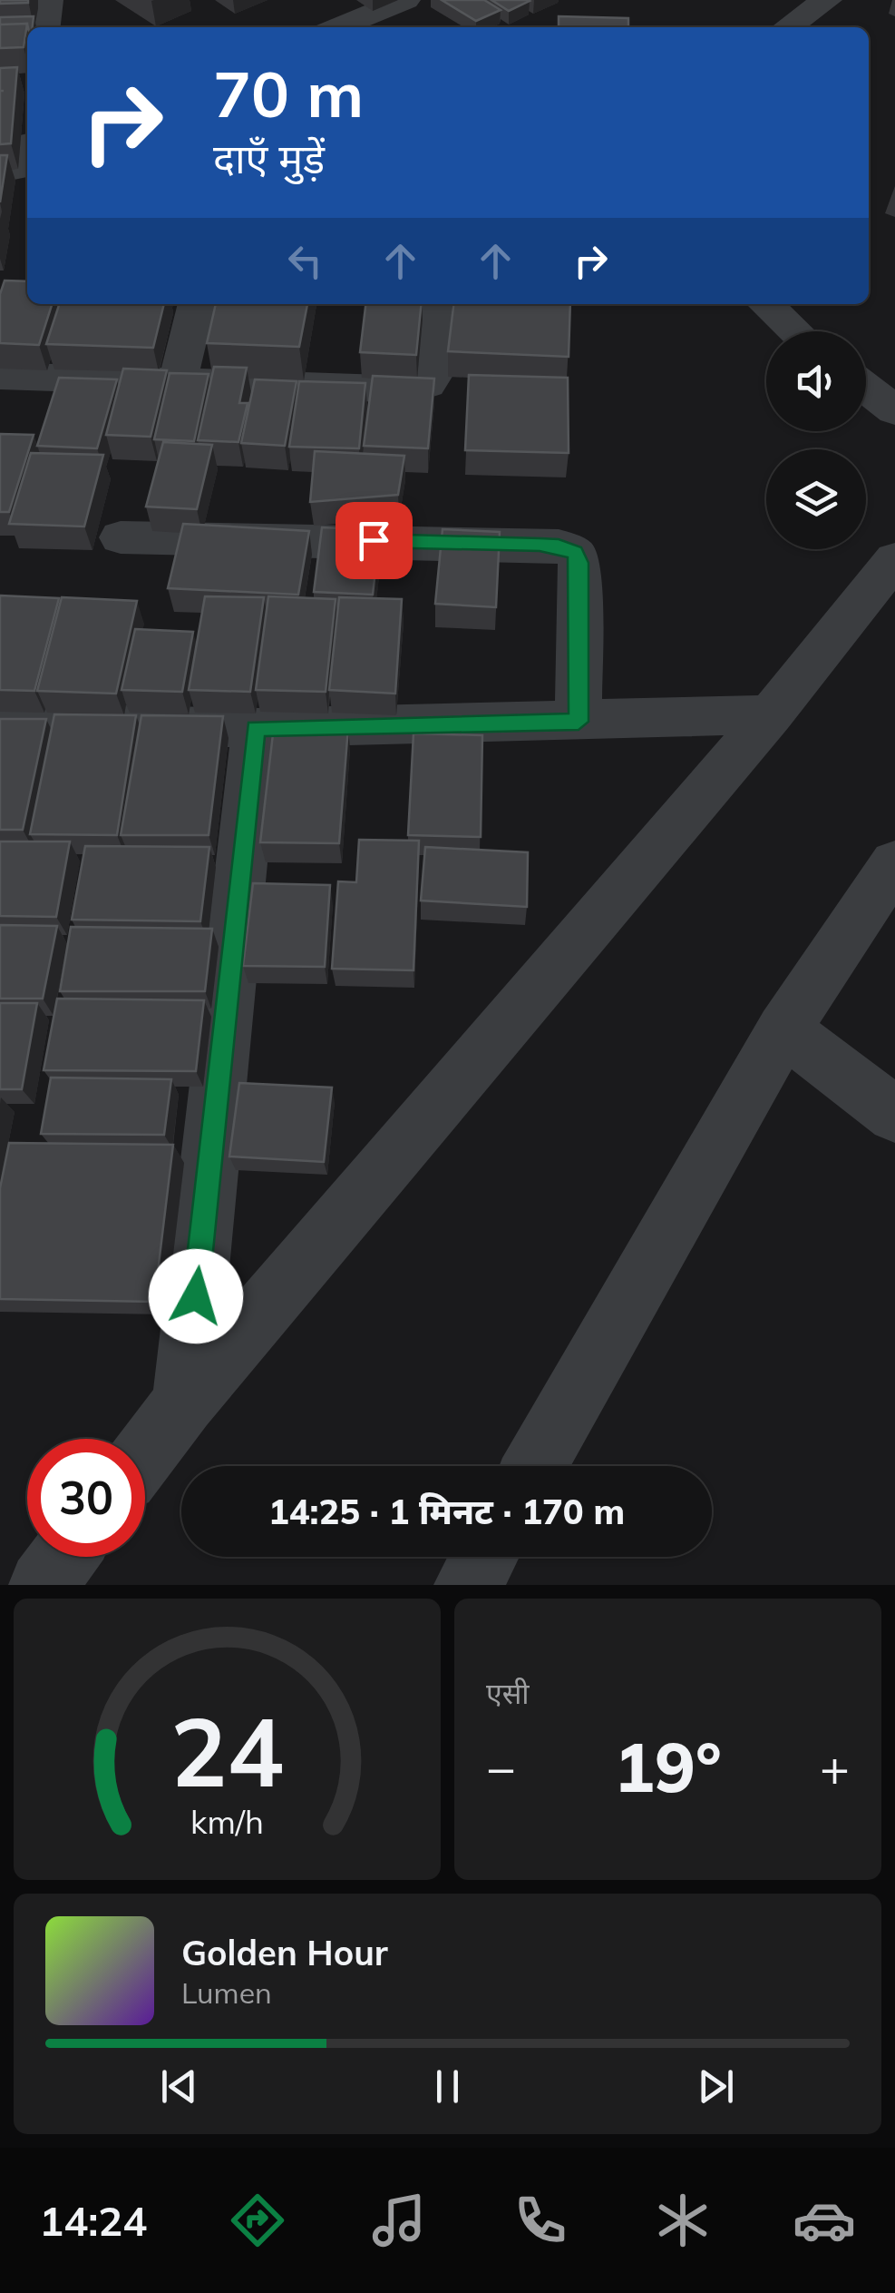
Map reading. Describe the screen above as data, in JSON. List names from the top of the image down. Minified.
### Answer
{"page":{"turn":["70 m","दाएँ मुड़ें"],"limit":"30","trip":"14:25 · 1 मिनट · 170 m","tile":"एसी","heat":["−","19°","+"],"song":["Golden Hour","Lumen"],"tabs":"14:24","gauge":["24","km/h"]}}
